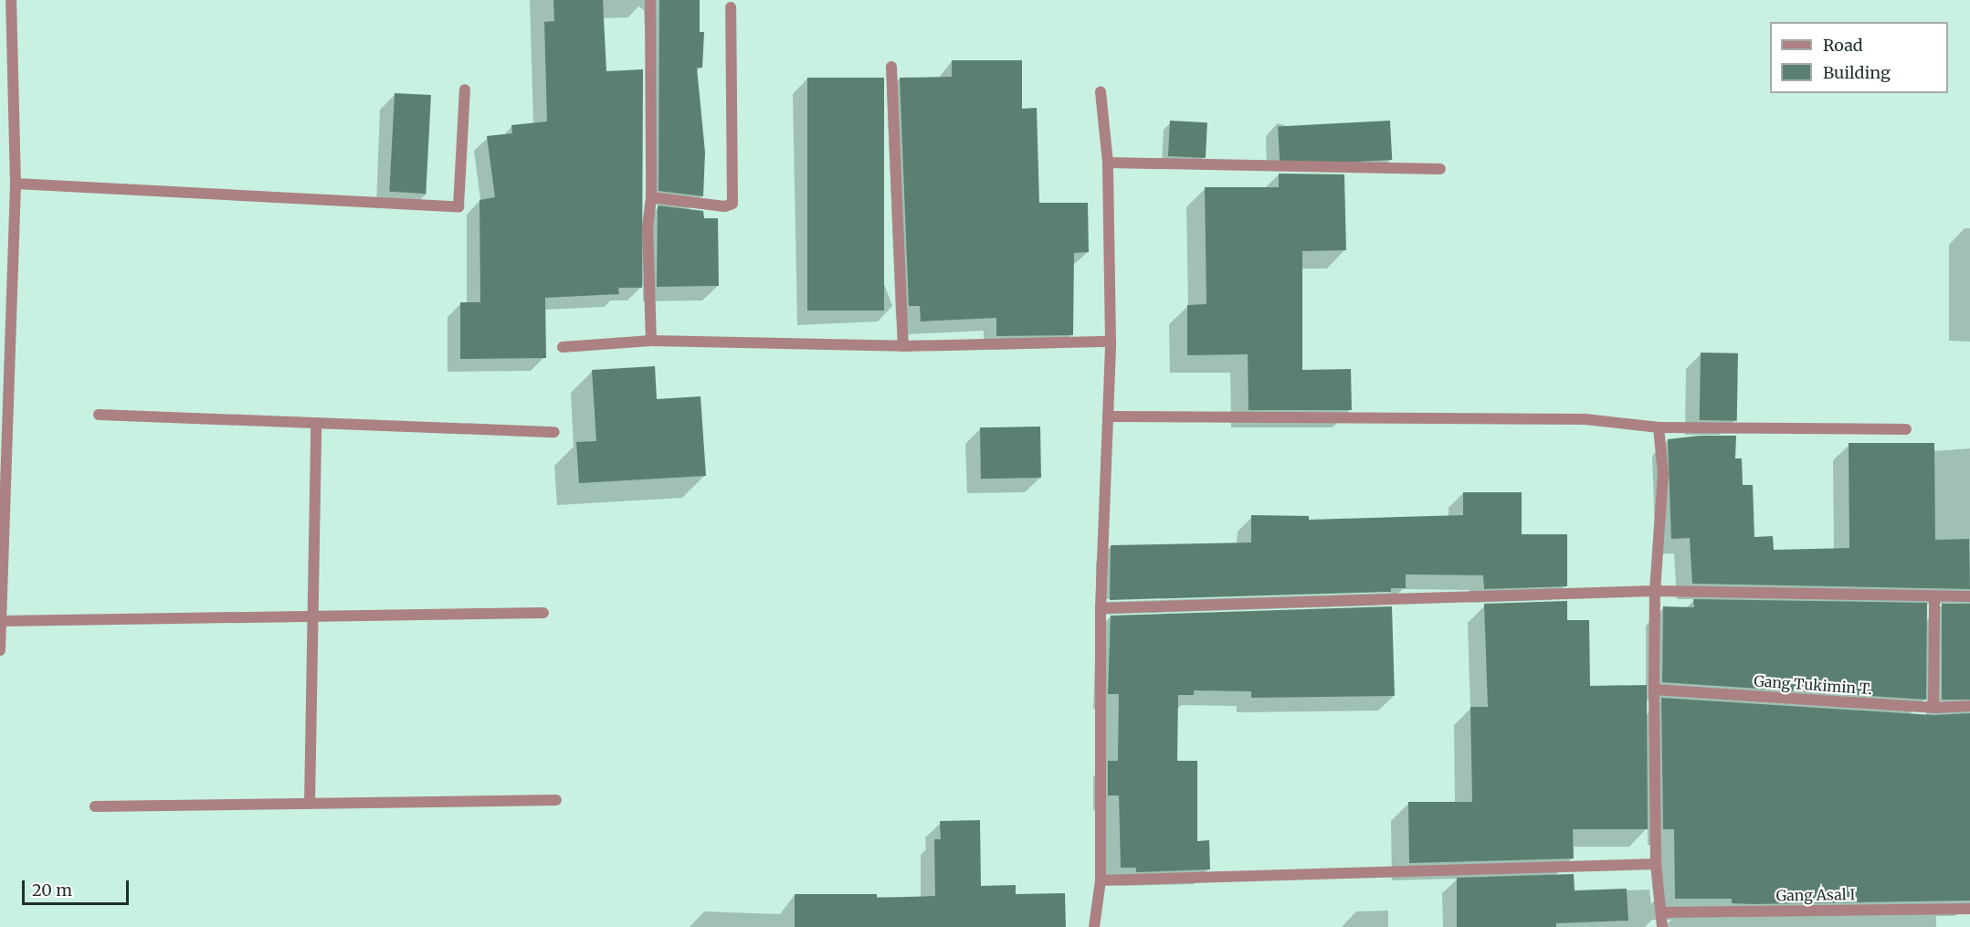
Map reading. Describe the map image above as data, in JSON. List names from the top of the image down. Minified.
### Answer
{"streets":{"street":["Gang Tukimin T.","Gang Asal I"]},"legend":["Road","Building"],"scale_bar":"20 m"}
